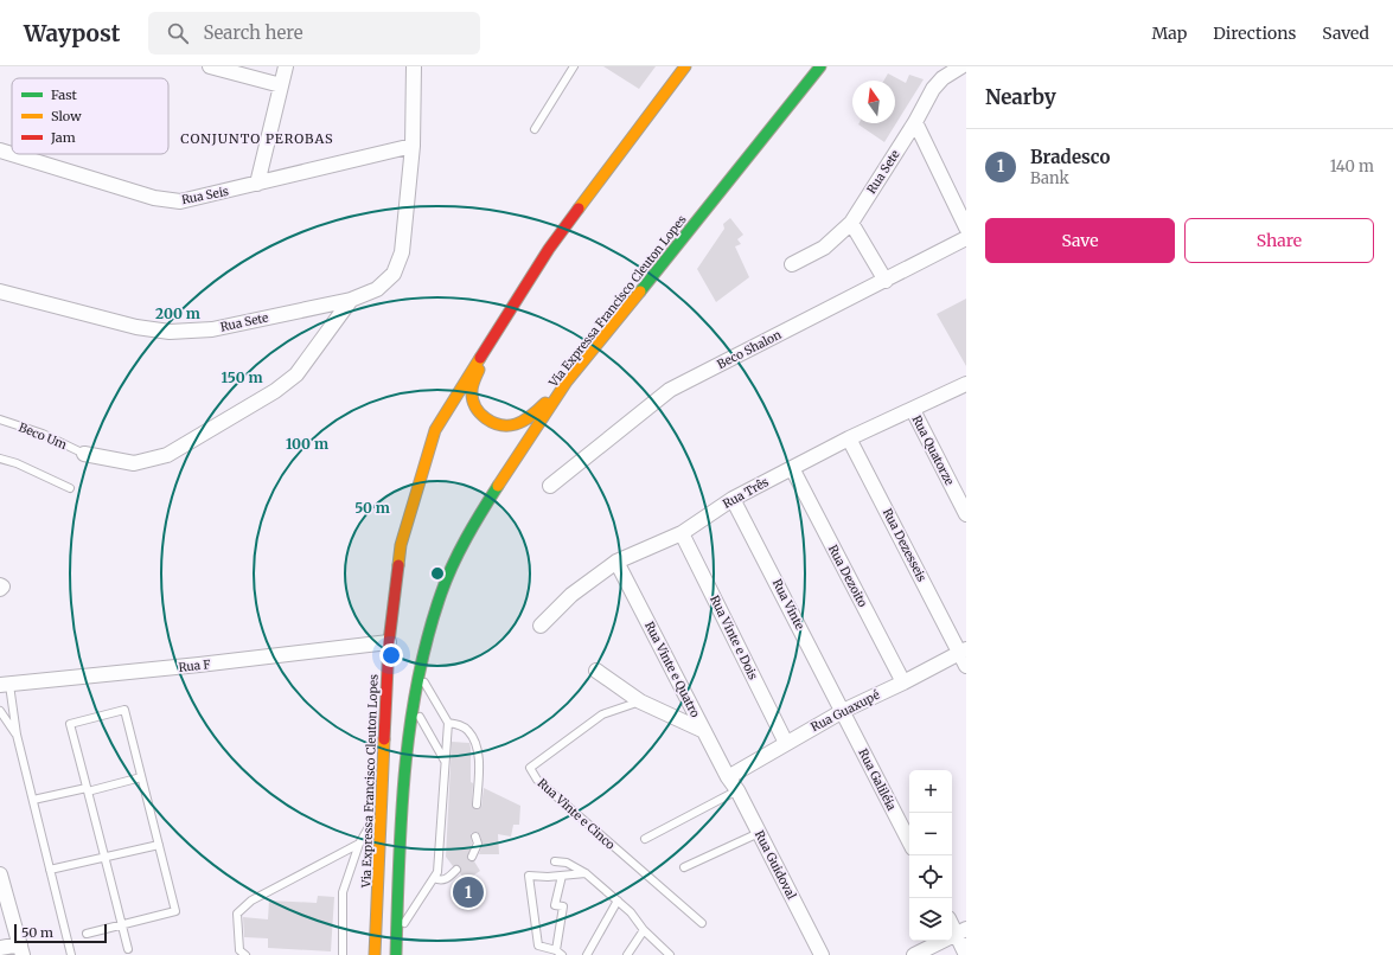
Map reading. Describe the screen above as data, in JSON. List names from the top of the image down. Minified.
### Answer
{"streets":{"highway":["Via Expressa Francisco Cleuton Lopes"],"street":["Rua Sete","Rua Seis","Beco Shalon","Rua Quatorze","Rua Três","Rua Dezesseis","Rua Dezoito","Rua Vinte","Rua Vinte e Dois","Rua F","Rua Vinte e Quatro","Rua Guaxupé","Rua Galiléia","Rua Guidoval"],"lane":["Beco Um","Rua Vinte e Cinco"]},"crossings":[["Rua Sete","Rua Seis"],["Via Expressa Francisco Cleuton Lopes","Rua F"],["Rua Quatorze","Rua Três"],["Rua Três","Rua Dezesseis"],["Rua Três","Rua Dezoito"],["Rua Três","Rua Vinte"],["Rua Três","Rua Vinte e Dois"],["Rua Três","Rua Vinte e Quatro"],["Rua Dezesseis","Rua Guaxupé"],["Rua Dezoito","Rua Guaxupé"],["Rua Vinte","Rua Guaxupé"],["Rua Vinte","Rua Galiléia"],["Rua Vinte e Dois","Rua Guaxupé"],["Rua Vinte e Quatro","Rua Guaxupé"],["Rua Vinte e Quatro","Rua Guidoval"],["Rua Guaxupé","Rua Galiléia"],["Rua Guaxupé","Rua Guidoval"]],"districts":["CONJUNTO PEROBAS"],"legend":["Fast","Slow","Jam"],"scale_bar":"50 m","north":"top","page":{"header":"Waypost","search":"Search here","nav":["Map","Directions","Saved"],"heading":"Nearby","list":[{"mark":"1","name":"Bradesco","note":"Bank","value":"140 m"}],"buttons":["Save","Share"],"map_buttons":["+","−"],"pins":"1","scale":"50 m"},"rings":["200 m","150 m","100 m","50 m"]}
